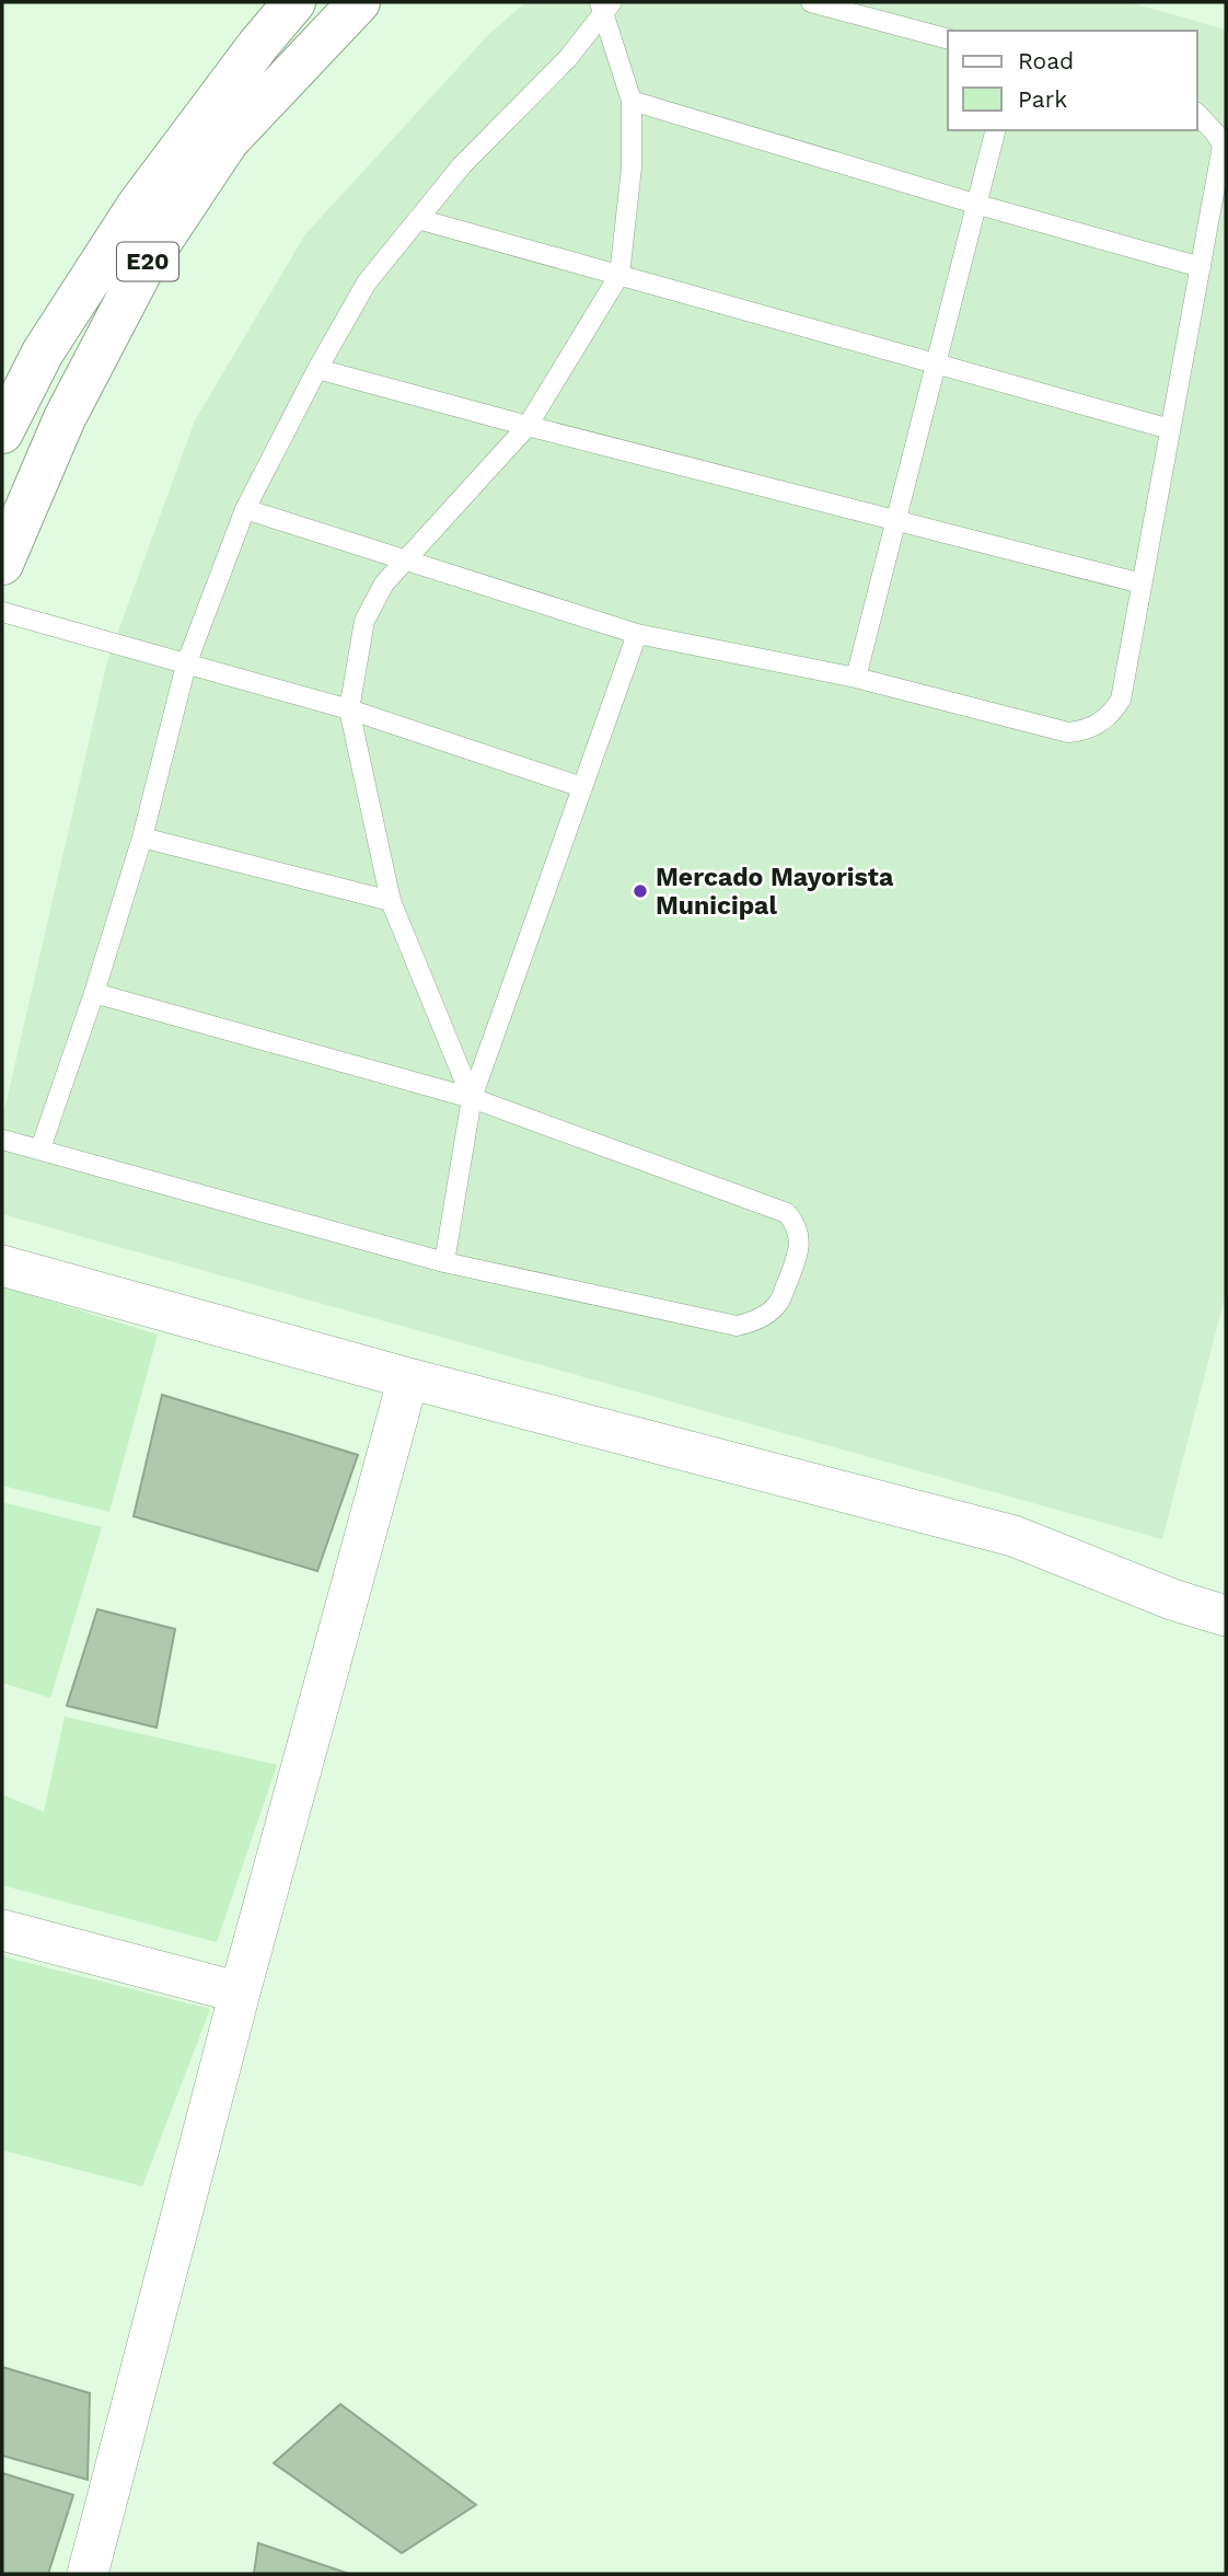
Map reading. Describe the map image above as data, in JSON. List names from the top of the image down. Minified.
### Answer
{"streets":{"highway":["E20"]},"places":["Mercado Mayorista Municipal"],"legend":["Road","Park"]}
